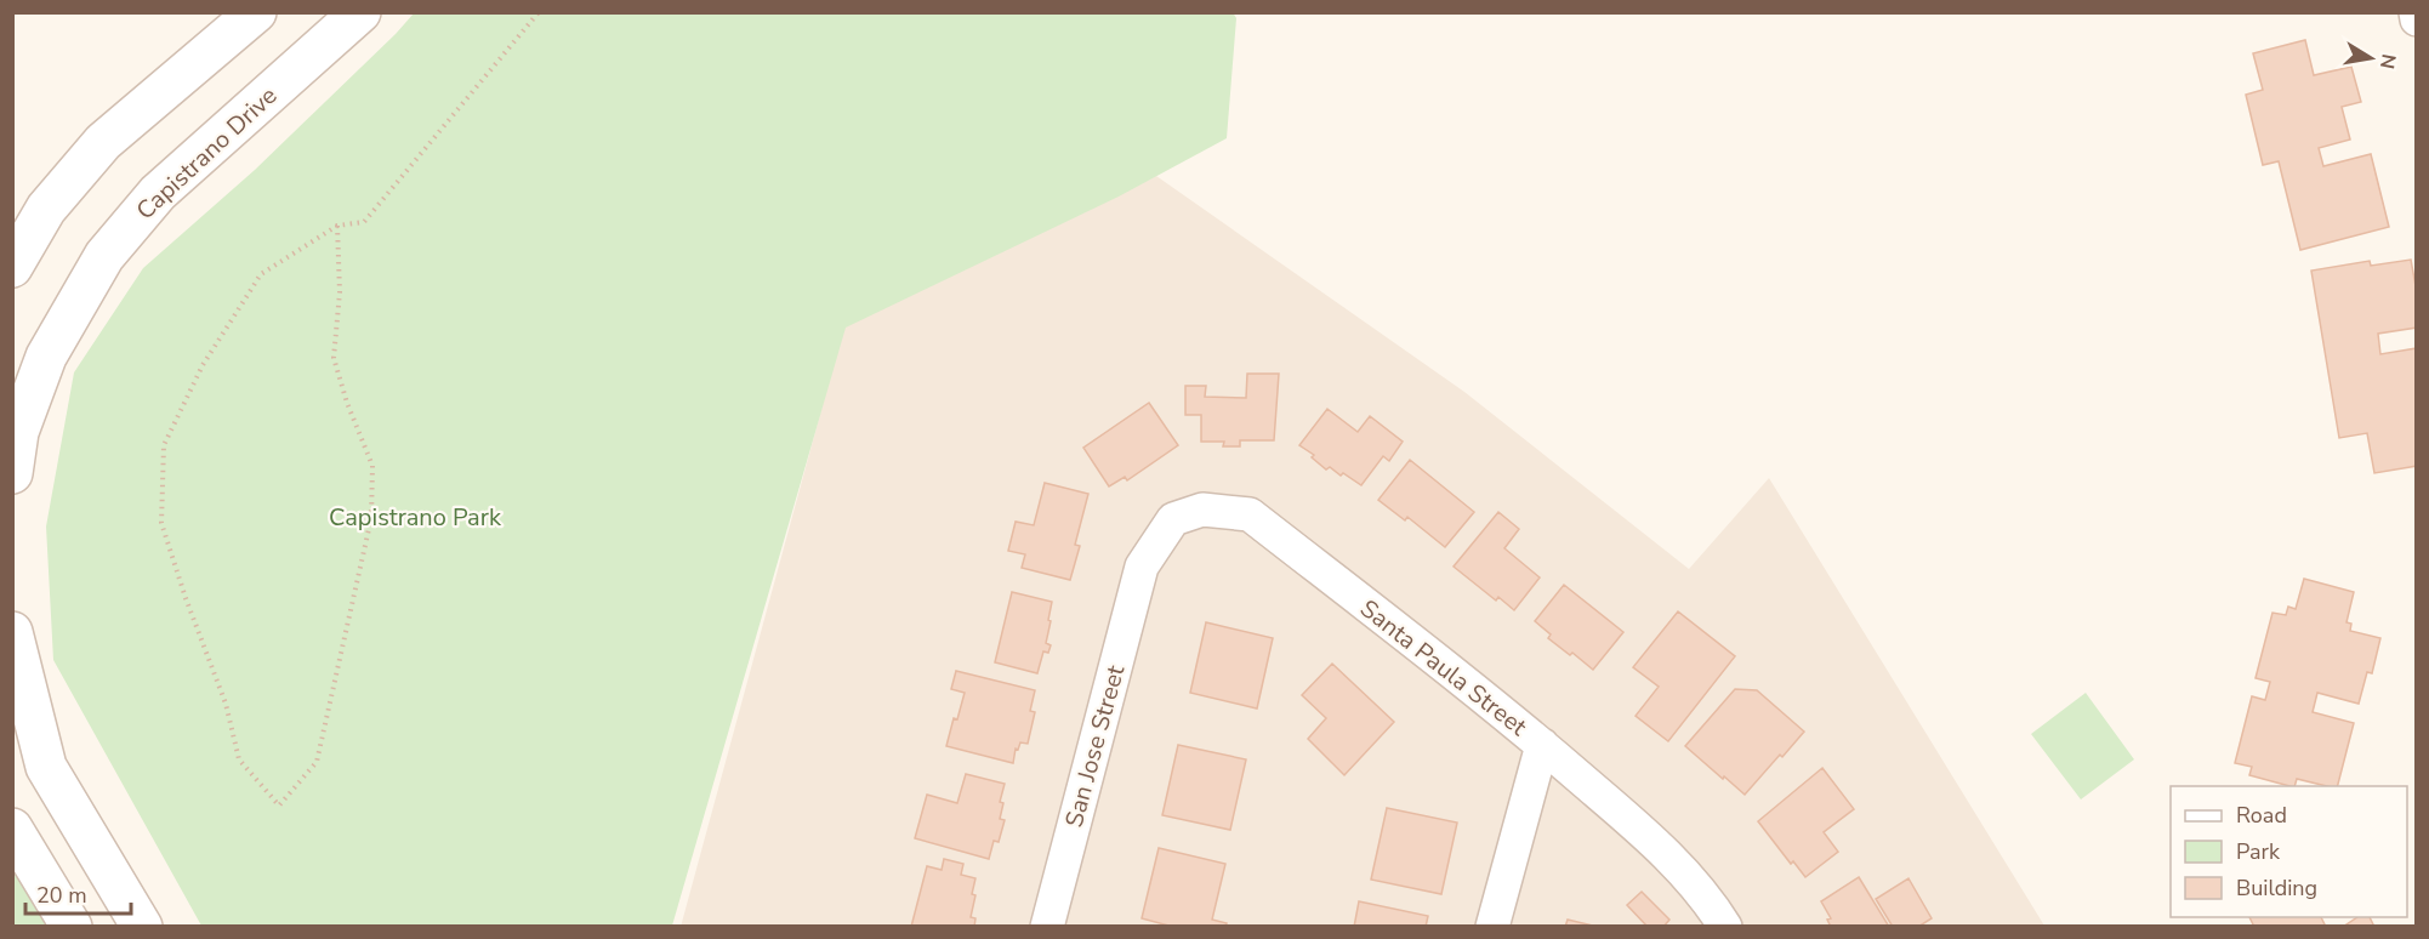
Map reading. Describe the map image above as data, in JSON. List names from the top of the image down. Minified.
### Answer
{"streets":{"street":["Capistrano Drive","Santa Paula Street","San Jose Street"]},"crossings":[["Santa Paula Street","San Jose Street"]],"parks":["Capistrano Park"],"legend":["Road","Park","Building"],"scale_bar":"20 m","north":"right"}
